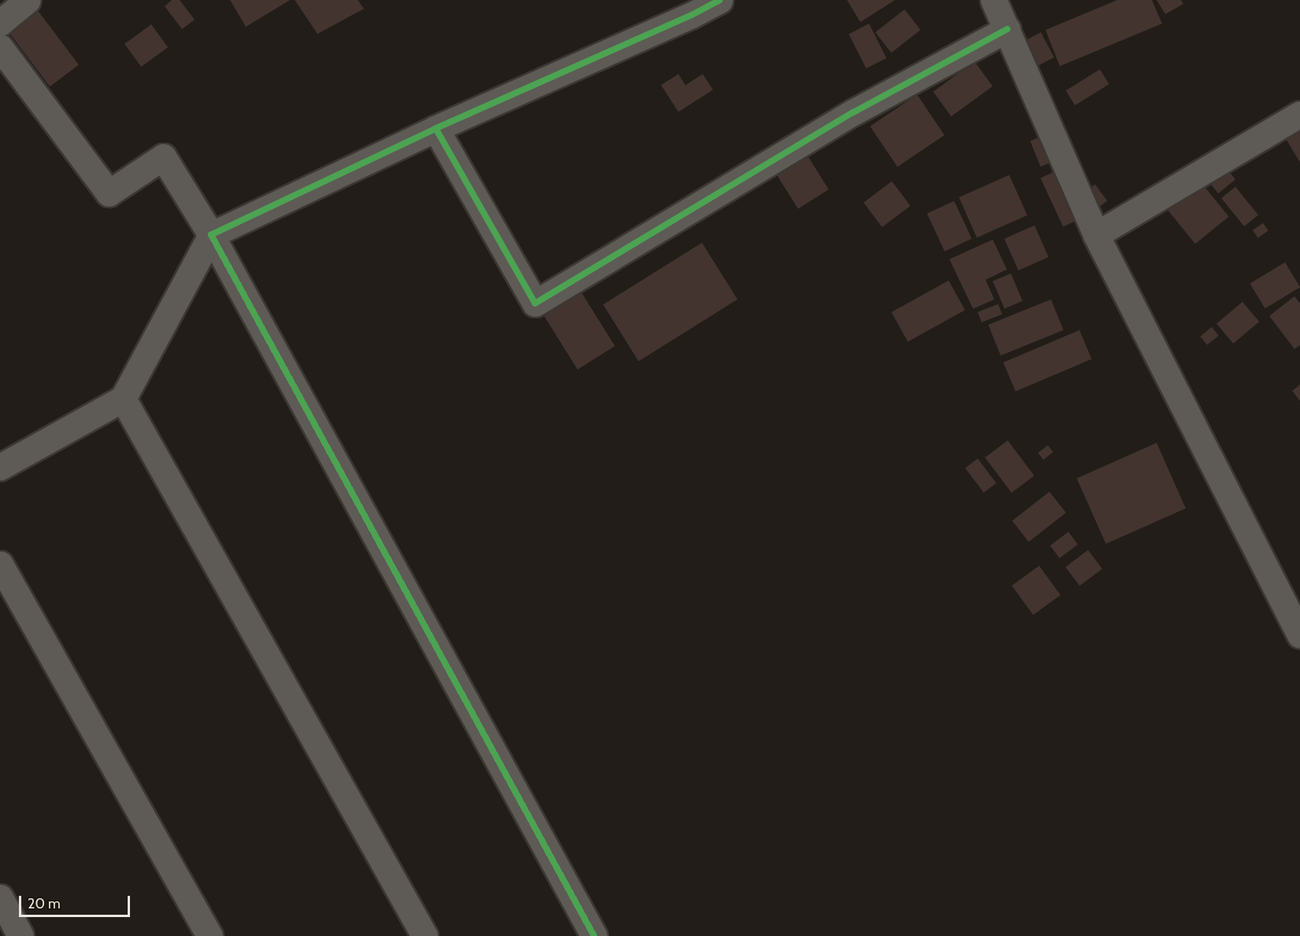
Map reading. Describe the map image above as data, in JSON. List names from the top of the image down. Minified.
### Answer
{"scale_bar":"20 m"}
